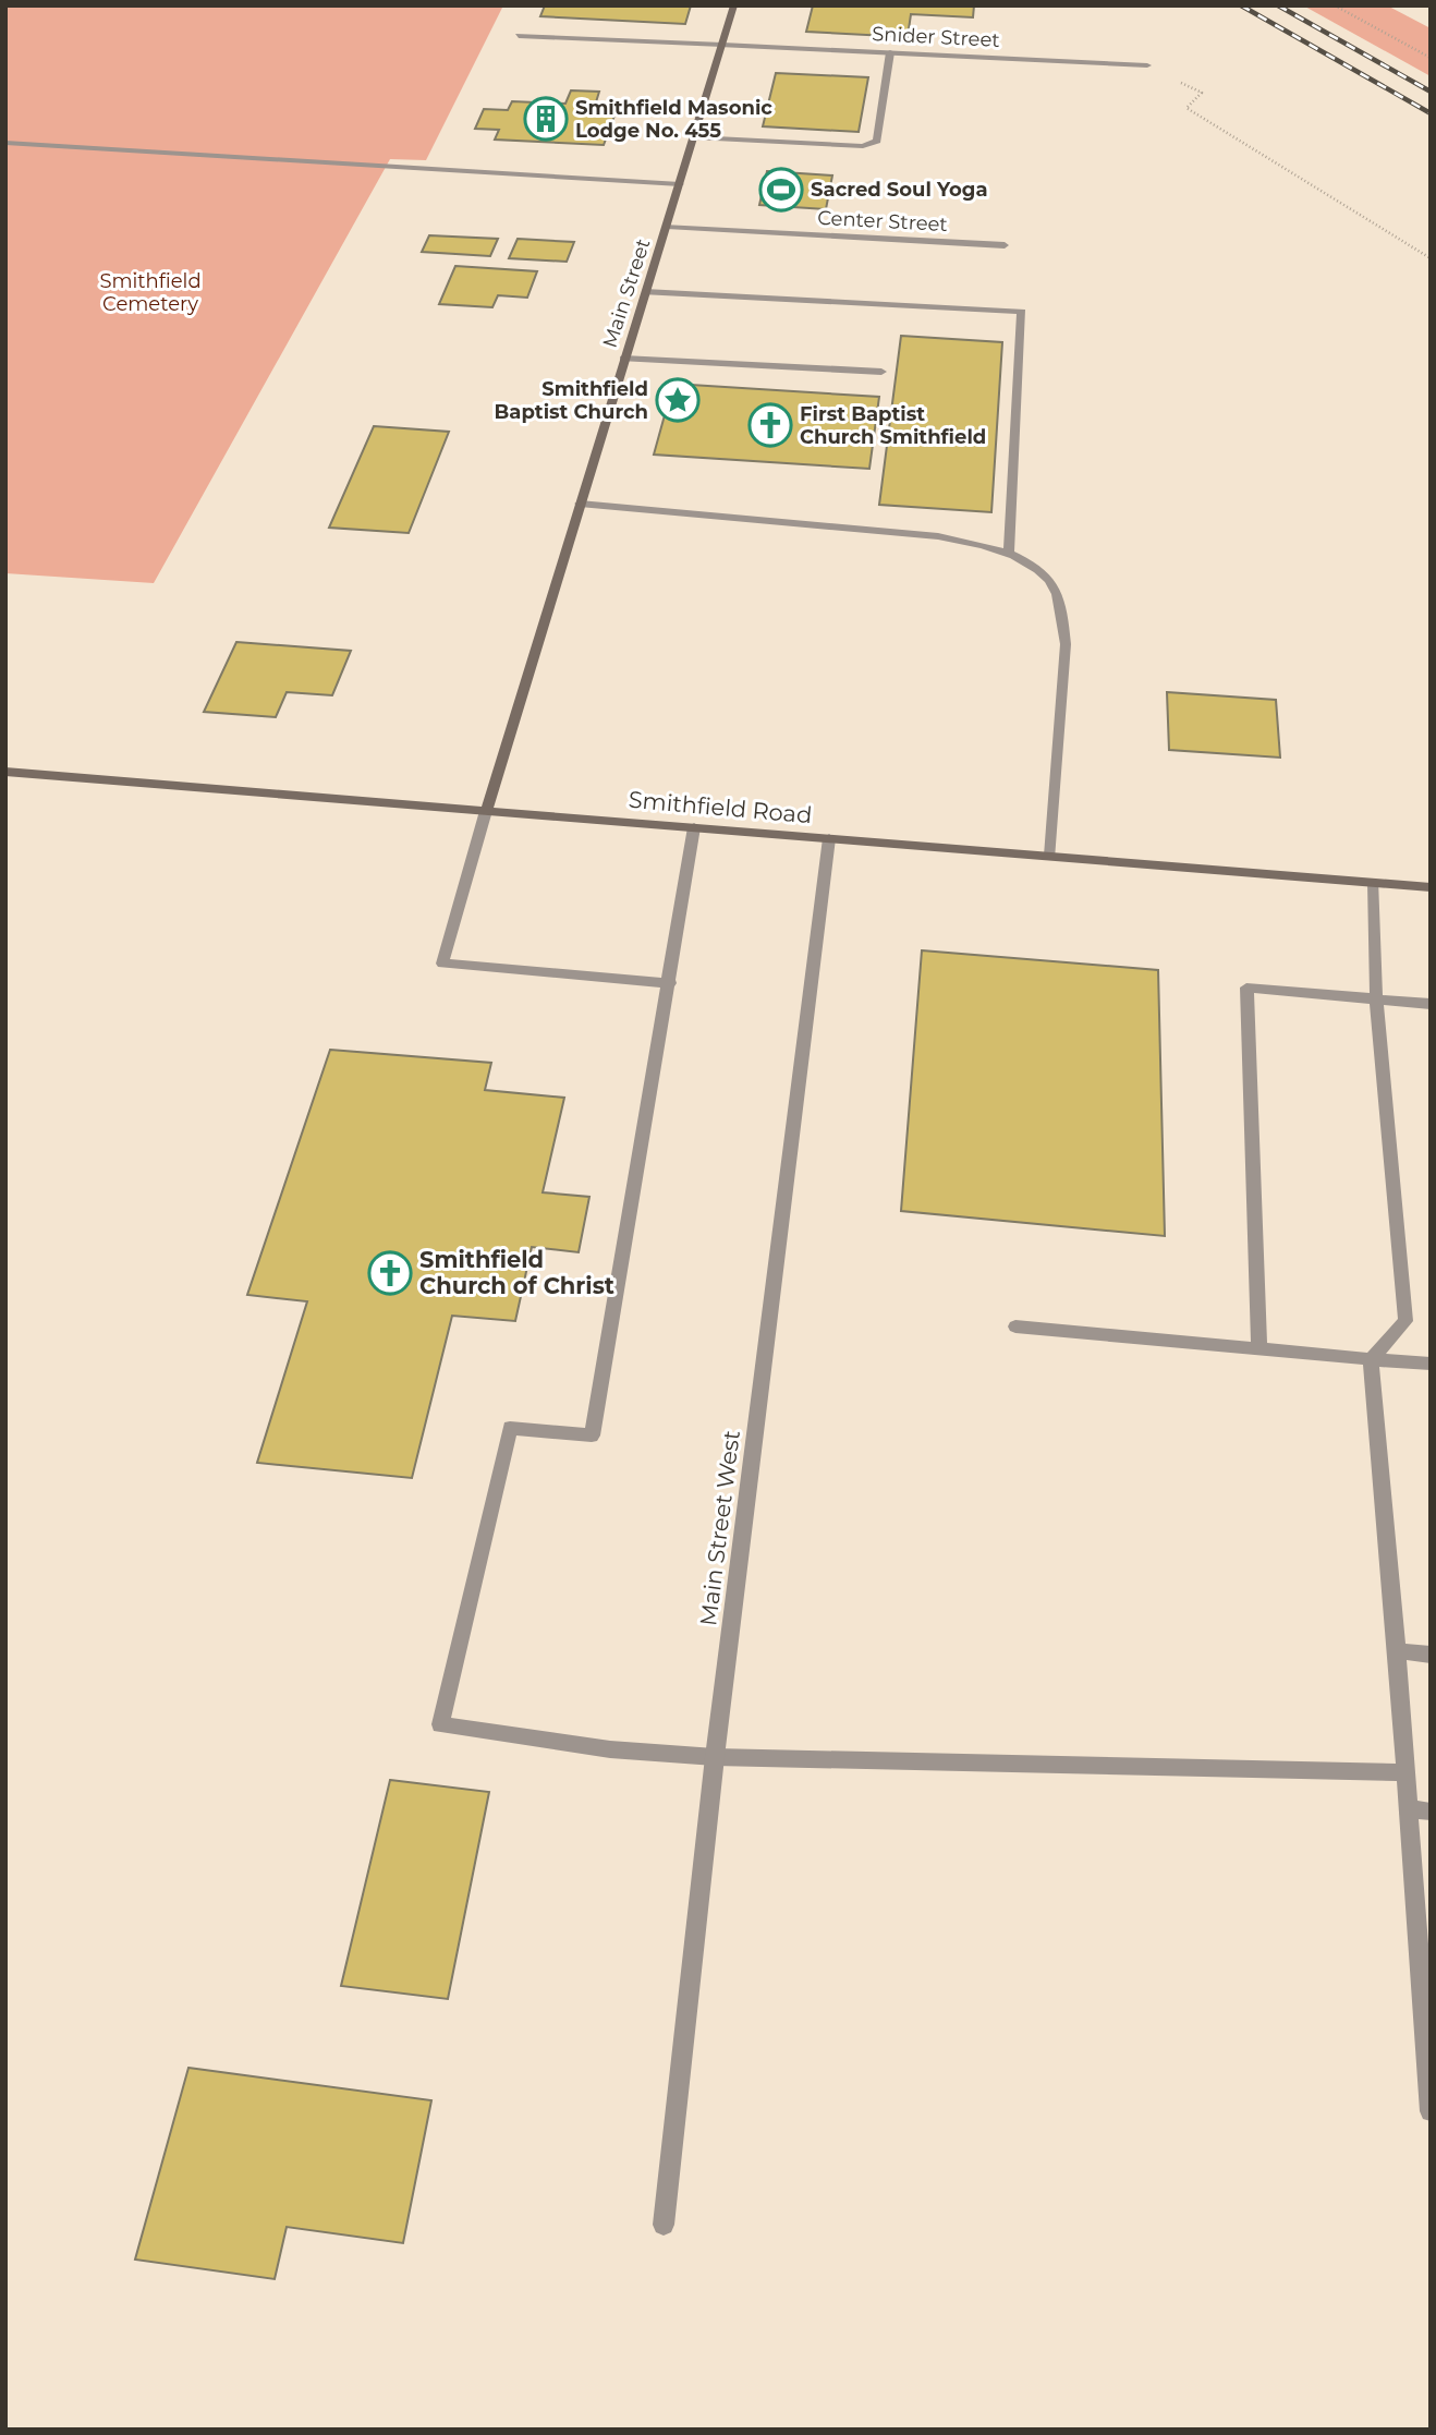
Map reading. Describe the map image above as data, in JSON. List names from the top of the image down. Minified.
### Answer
{"streets":{"street":["Snider Street","Center Street","Main Street","Smithfield Road","Main Street West"]},"crossings":[["Snider Street","Main Street"],["Center Street","Main Street"],["Main Street","Smithfield Road"],["Smithfield Road","Main Street West"]],"parks":["Smithfield Cemetery"],"places":{"building":["Smithfield Masonic Lodge No. 455"],"sports":["Sacred Soul Yoga"],"place":["Smithfield Baptist Church"],"church":["First Baptist Church Smithfield","Smithfield Church of Christ"]}}
